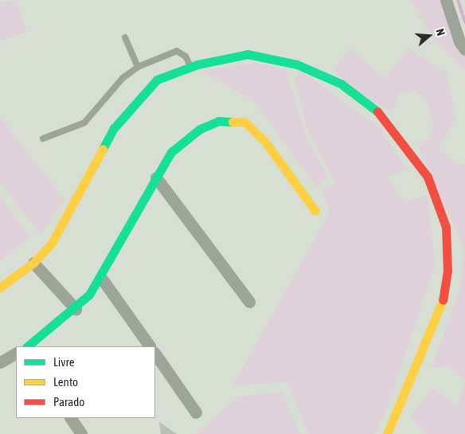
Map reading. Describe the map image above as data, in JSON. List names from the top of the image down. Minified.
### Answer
{"legend":["Livre","Lento","Parado"],"north":"right"}
